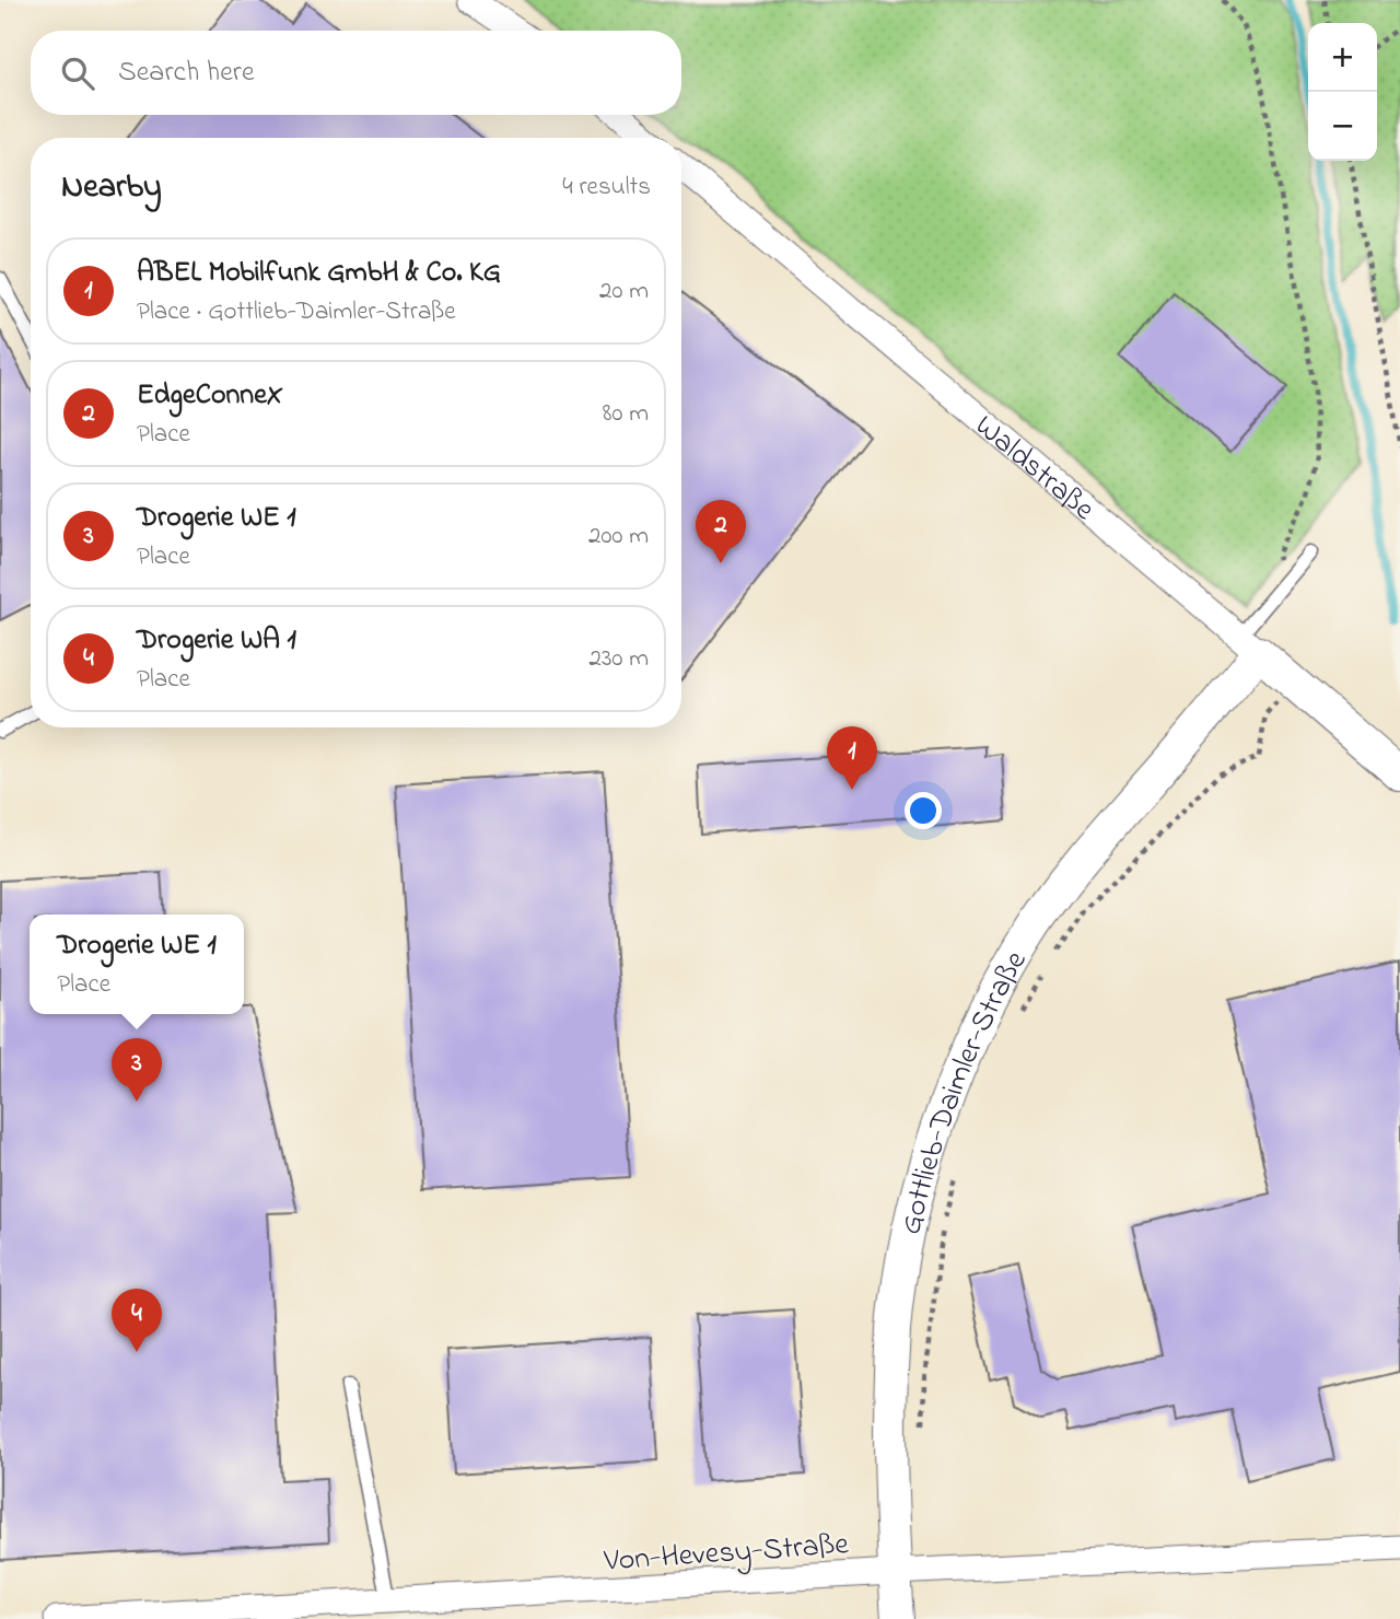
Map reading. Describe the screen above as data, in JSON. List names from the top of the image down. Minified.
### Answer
{"streets":{"street":["Waldstraße","Gottlieb-Daimler-Straße","Von-Hevesy-Straße"]},"crossings":[["Waldstraße","Gottlieb-Daimler-Straße"],["Gottlieb-Daimler-Straße","Von-Hevesy-Straße"]],"page":{"map_buttons":["+","−"],"search":"Search here","heading":["Nearby","4 results"],"list":[{"mark":"1","name":"ABEL Mobilfunk GmbH & Co. KG","note":"Place · Gottlieb-Daimler-Straße","value":"20 m"},{"mark":"2","name":"EdgeConneX","note":"Place","value":"80 m"},{"mark":"3","name":"Drogerie WE 1","note":"Place","value":"200 m"},{"mark":"4","name":"Drogerie WA 1","note":"Place","value":"230 m"}],"pins":["2","1","3","4"],"popup":["Drogerie WE 1","Place"]}}
